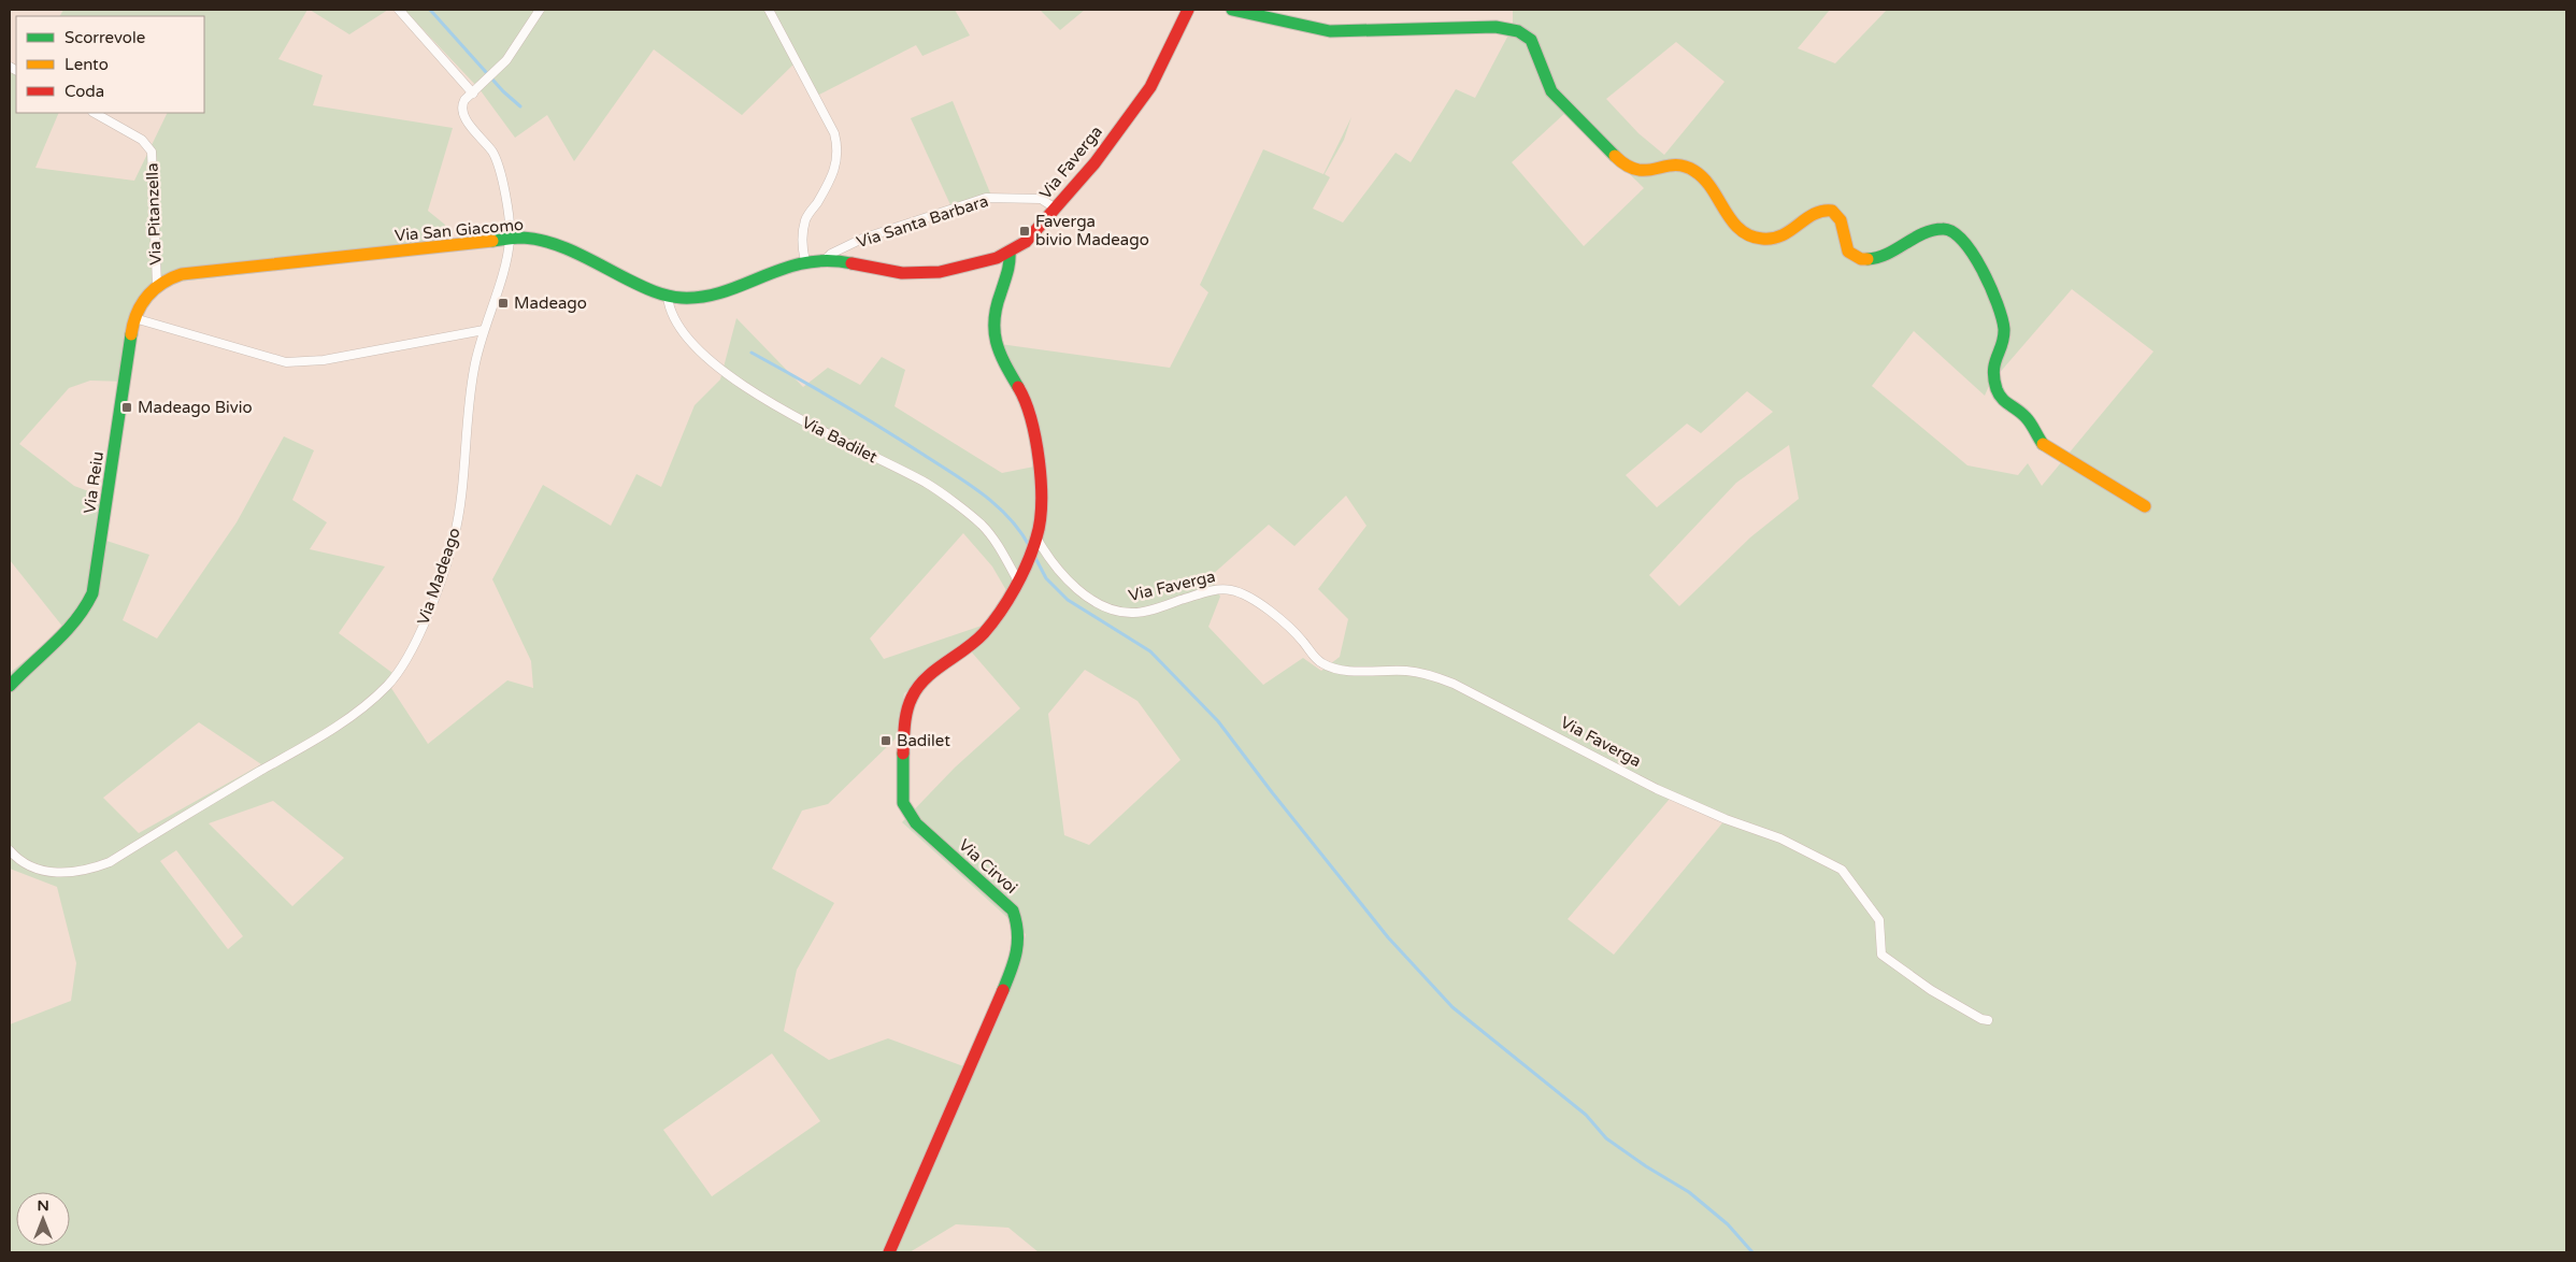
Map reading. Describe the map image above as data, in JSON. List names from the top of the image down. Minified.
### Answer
{"streets":{"street":["Via Faverga","Via Pitanzella","Via Santa Barbara","Via San Giacomo","Via Badilet","Via Reiu","Via Madeago","Via Cirvoi"]},"crossings":[["Via Faverga","Via Santa Barbara"],["Via Faverga","Via San Giacomo"],["Via Faverga","Via Cirvoi"],["Via Pitanzella","Via Reiu"],["Via Santa Barbara","Via San Giacomo"],["Via San Giacomo","Via Badilet"],["Via San Giacomo","Via Reiu"],["Via San Giacomo","Via Madeago"],["Via Badilet","Via Cirvoi"]],"places":{"transit":["Faverga bivio Madeago","Madeago","Madeago Bivio","Badilet"]},"legend":["Scorrevole","Lento","Coda"],"north":"top"}
